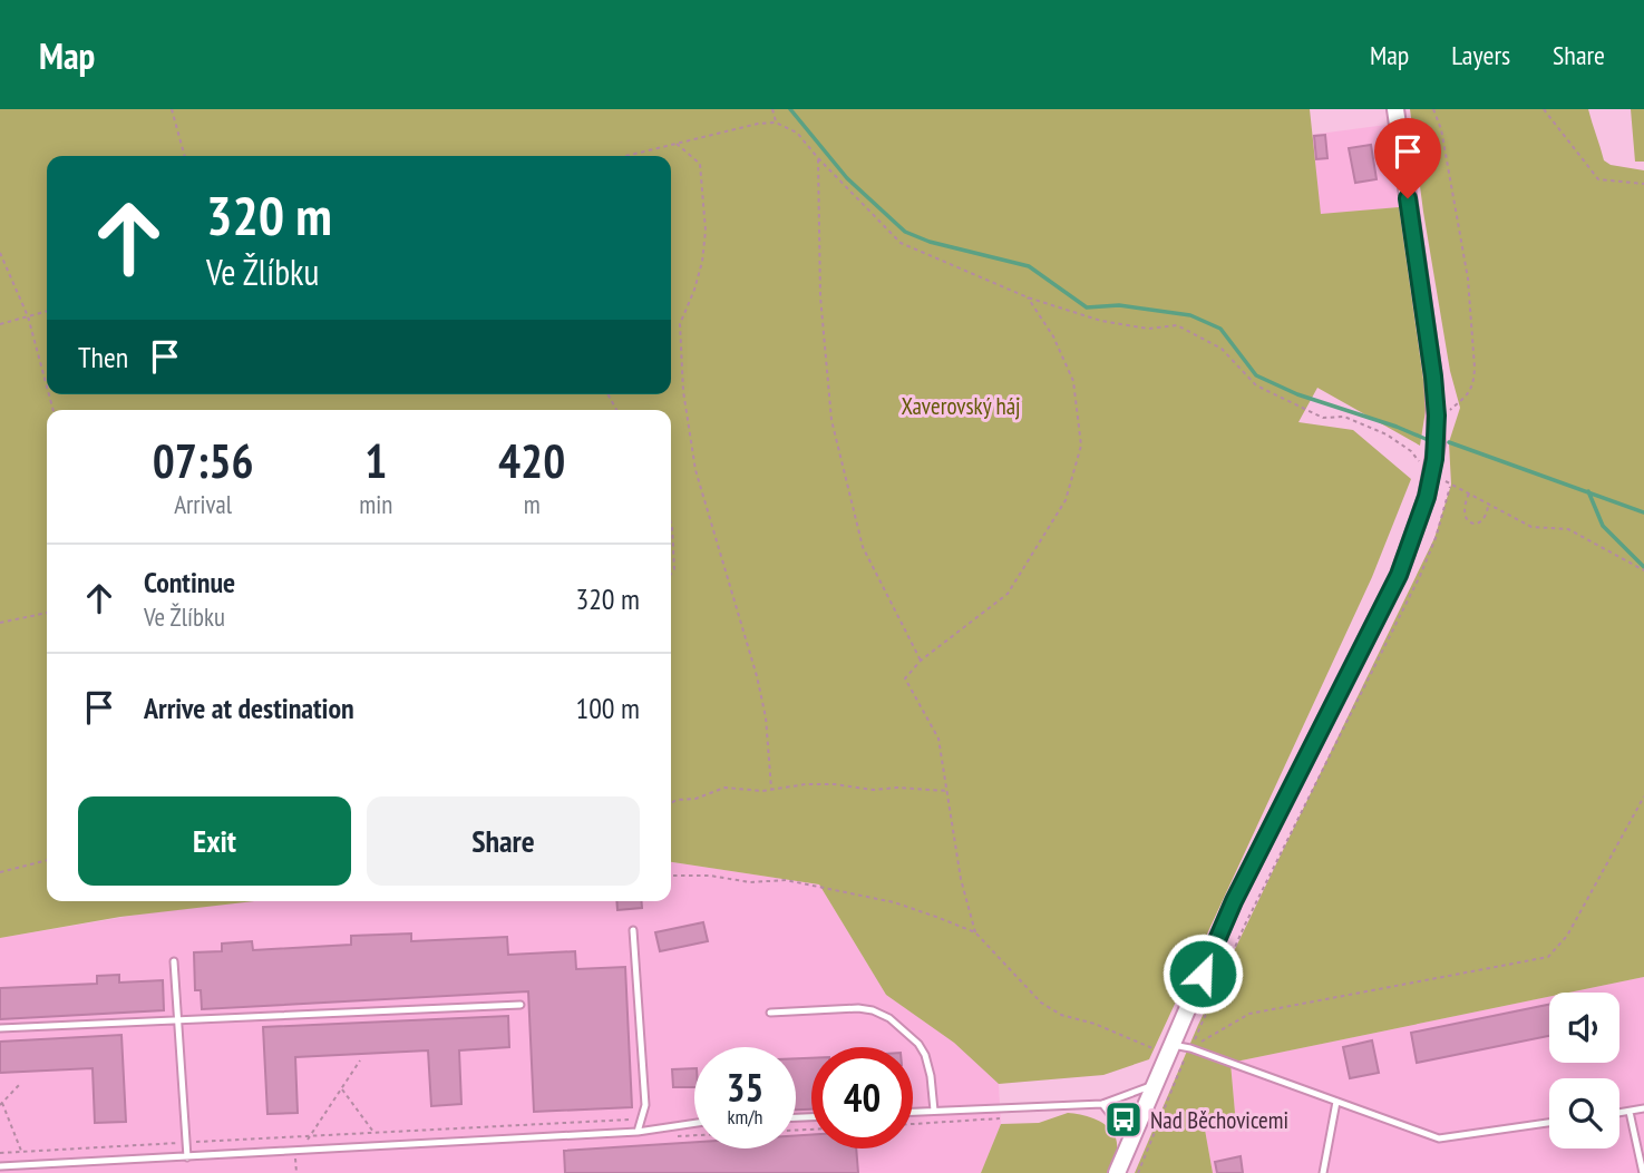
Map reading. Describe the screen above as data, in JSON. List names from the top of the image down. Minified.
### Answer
{"parks":["Xaverovský háj"],"places":{"bus stop":["Nad Běchovicemi"]},"page":{"header":"Map","nav":["Map","Layers","Share"],"turn":["320 m","Ve Žlíbku"],"then":"Then","eta":["07:56","Arrival","1","min","420","m"],"list":[{"name":"Continue","note":"Ve Žlíbku","value":"320 m"},{"name":"Arrive at destination","value":"100 m"}],"buttons":["Exit","Share"],"speed":"35 km/h","limit":"40"}}
